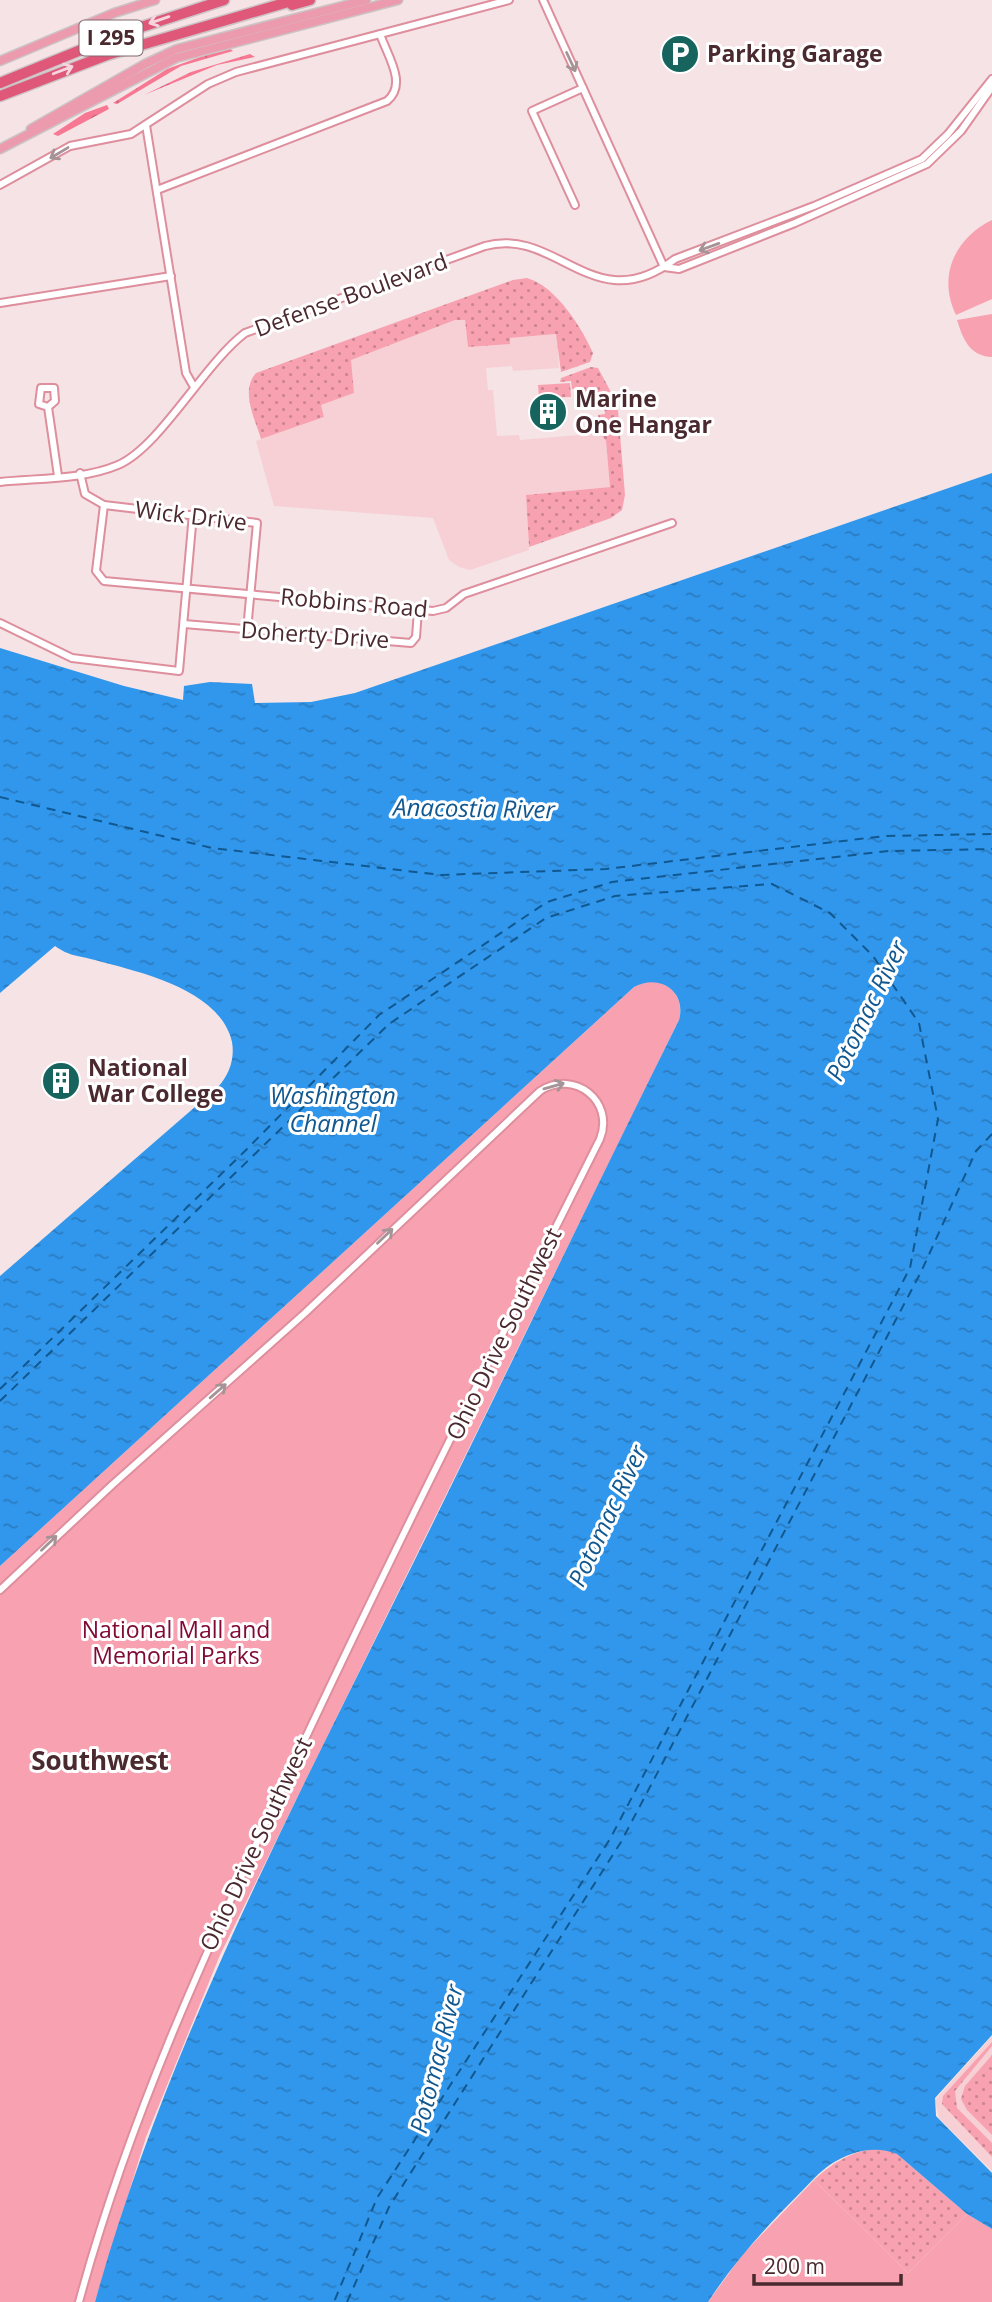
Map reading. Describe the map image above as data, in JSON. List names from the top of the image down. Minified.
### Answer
{"streets":{"highway":["I 295"],"street":["Defense Boulevard","Wick Drive","Robbins Road","Doherty Drive","Ohio Drive Southwest"]},"crossings":[["Defense Boulevard","Wick Drive"],["Wick Drive","Robbins Road"],["Wick Drive","Doherty Drive"],["Robbins Road","Doherty Drive"]],"districts":["Southwest"],"water":["Anacostia River","Potomac River","Washington Channel"],"parks":["National Mall and Memorial Parks"],"places":{"parking":["Parking Garage"],"building":["Marine One Hangar","National War College"]},"scale_bar":"200 m"}
